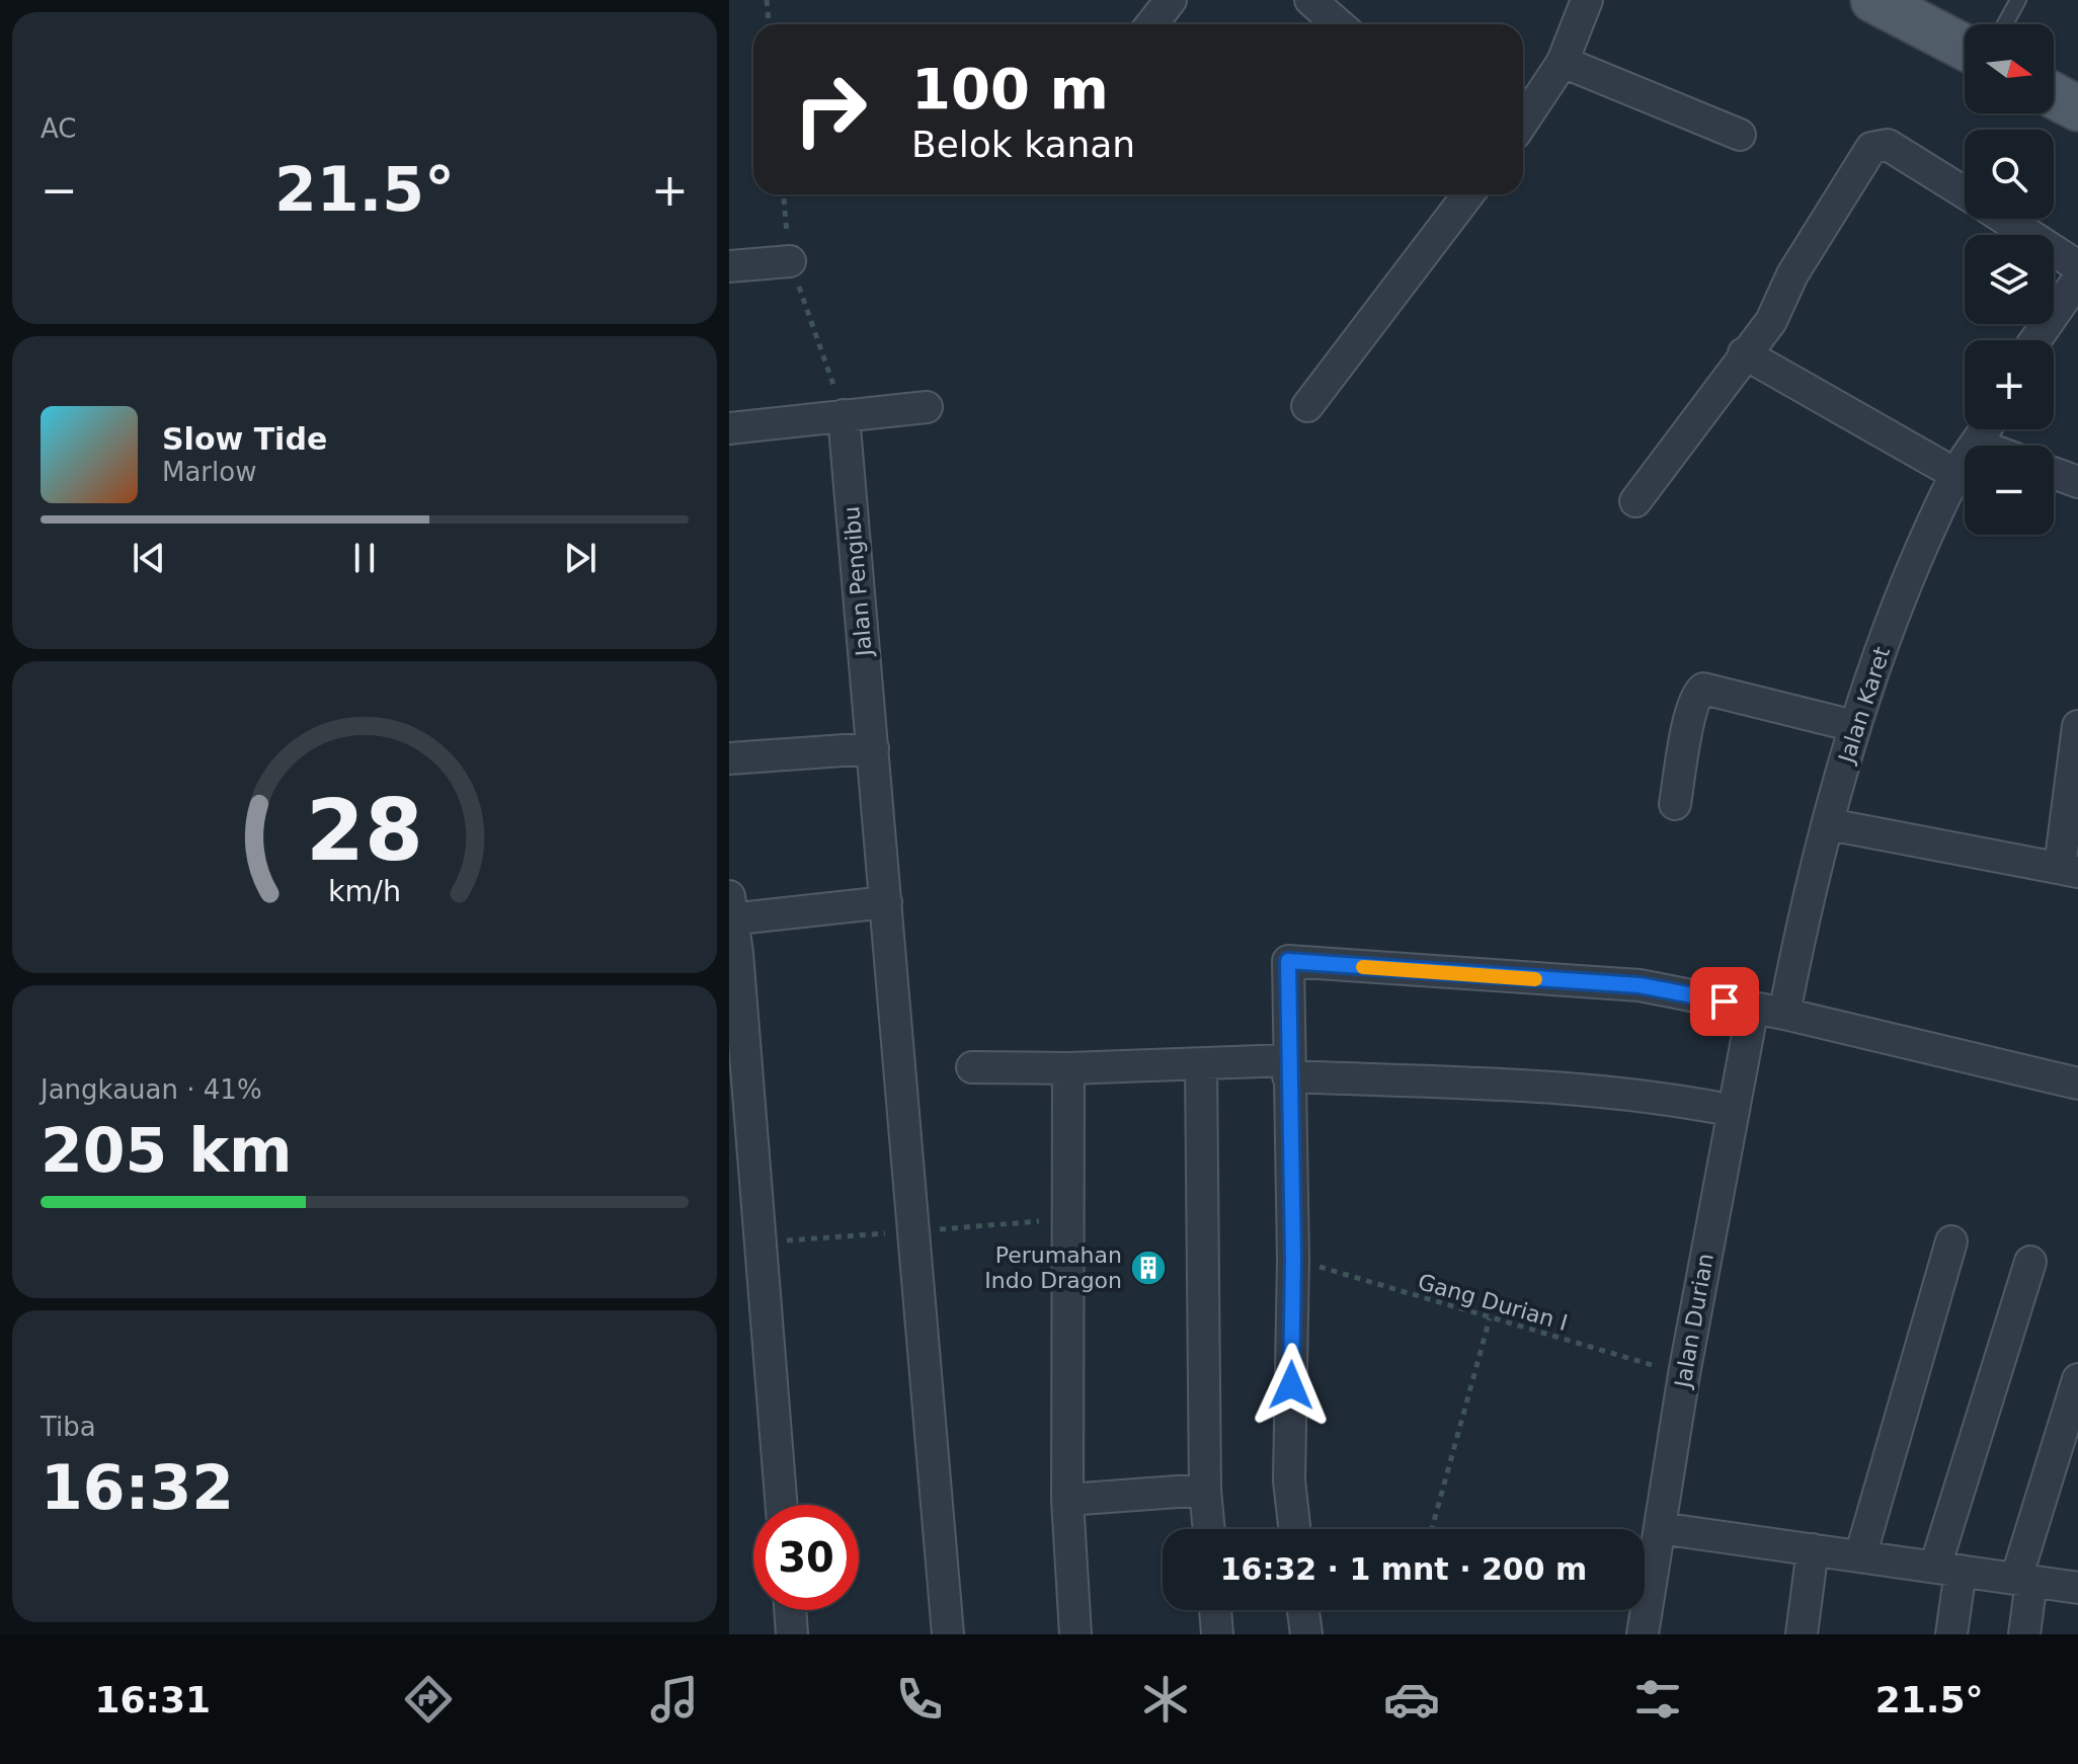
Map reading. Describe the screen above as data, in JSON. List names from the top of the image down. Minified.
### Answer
{"streets":{"street":["Jalan Pengibu","Jalan Karet","Jalan Durian"],"path":["Gang Durian I"]},"crossings":[["Gang Durian I","Jalan Durian"]],"places":{"building":["Perumahan Indo Dragon"]},"north":"right","page":{"tile":["AC",["Jangkauan · 41%","205 km"],["Tiba","16:32"]],"map_buttons":["+","−"],"turn":["100 m","Belok kanan"],"heat":["−","21.5°","+"],"song":["Slow Tide","Marlow"],"limit":"30","trip":"16:32 · 1 mnt · 200 m","tabs":["16:31","21.5°"],"gauge":["28","km/h"]}}
